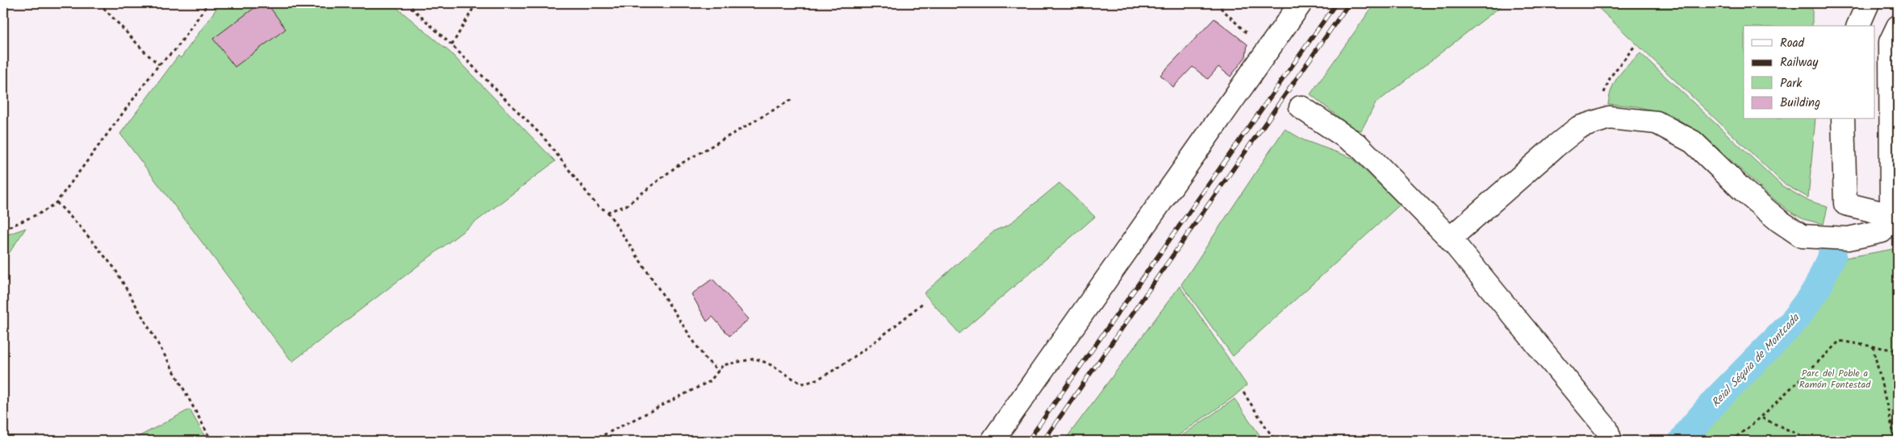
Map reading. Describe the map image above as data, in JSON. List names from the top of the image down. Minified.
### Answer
{"water":["Reial Séquia de Montcada"],"parks":["Parc del Poble a Ramón Fontestad"],"legend":["Road","Railway","Park","Building"]}
